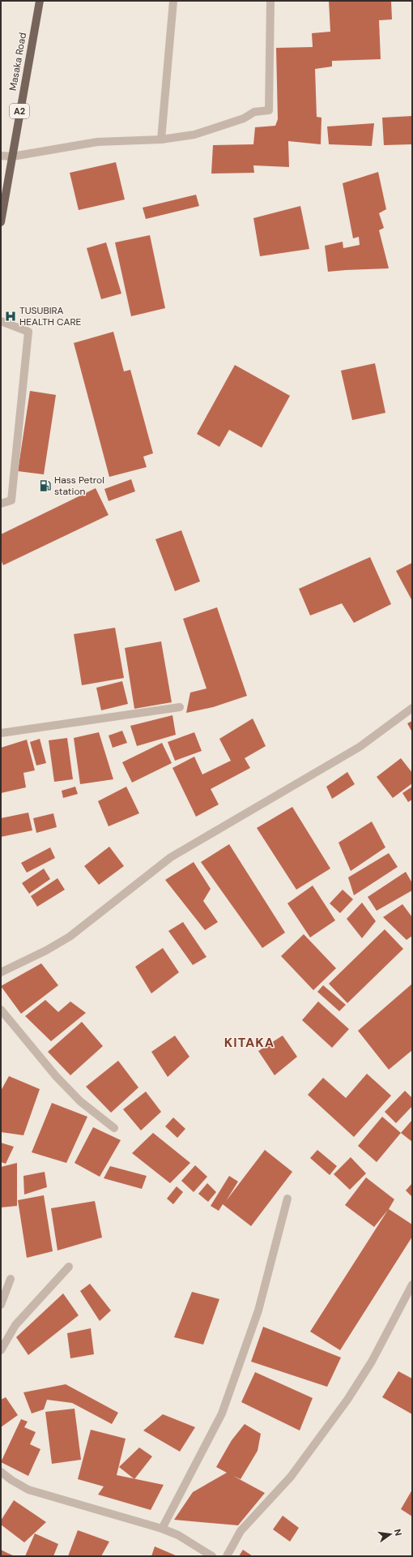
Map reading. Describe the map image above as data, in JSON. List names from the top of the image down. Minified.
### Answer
{"streets":{"main road":["Masaka Road","A2"]},"districts":["KITAKA"],"places":{"hospital":["TUSUBIRA HEALTH CARE"],"fuel station":["Hass Petrol station"]},"north":"right"}
